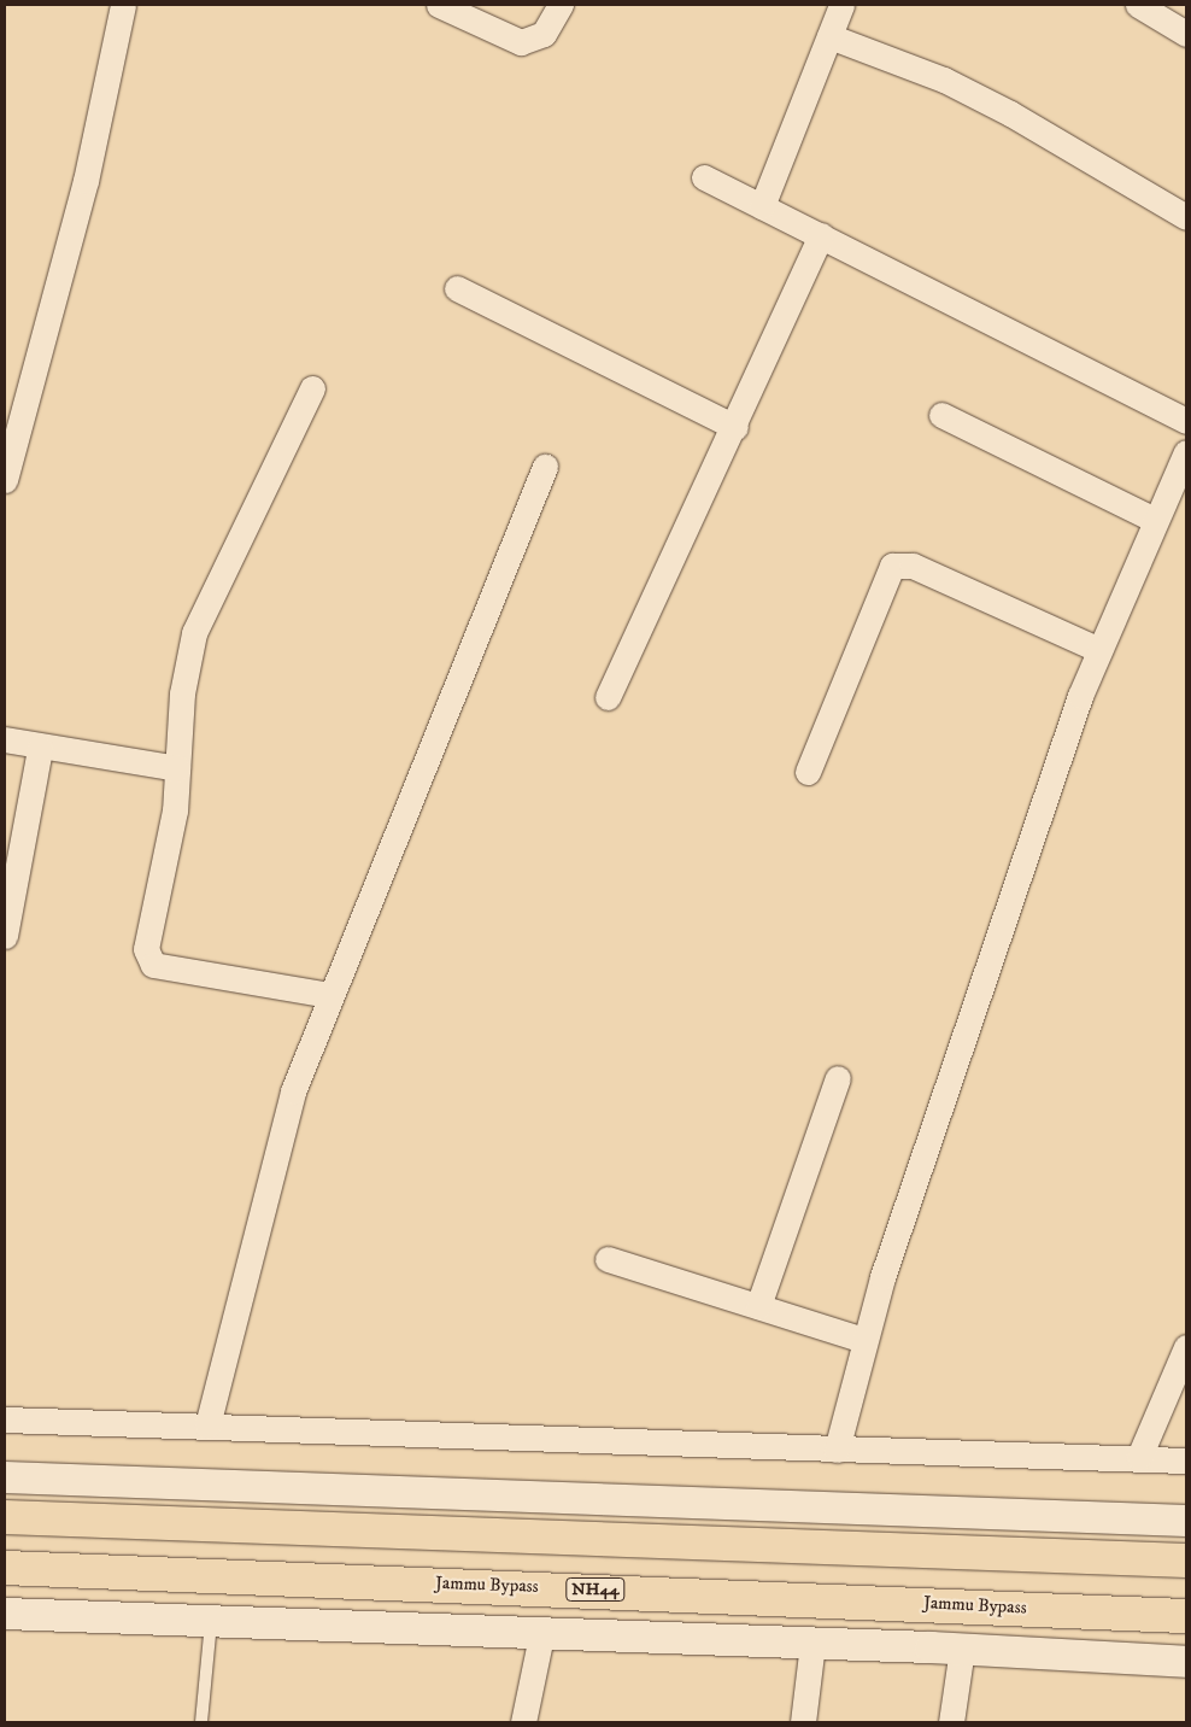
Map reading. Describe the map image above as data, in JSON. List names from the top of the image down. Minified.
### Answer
{"streets":{"highway":["Jammu Bypass","NH44"]}}
